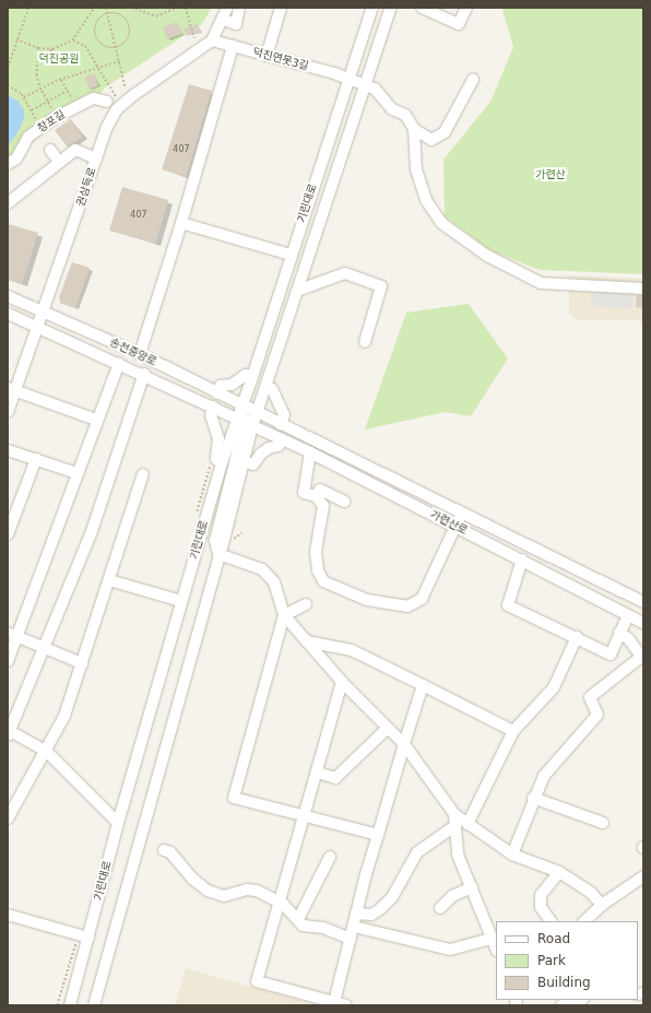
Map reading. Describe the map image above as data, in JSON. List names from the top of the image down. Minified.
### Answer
{"streets":{"street":["덕진연못3길","창포길","권삼득로","기린대로","송천중앙로","가련산로"]},"crossings":[["덕진연못3길","권삼득로"],["덕진연못3길","기린대로"],["권삼득로","송천중앙로"],["기린대로","송천중앙로"],["기린대로","가련산로"],["송천중앙로","가련산로"]],"parks":["덕진공원","가련산"],"house_numbers":["407","407"],"legend":["Road","Park","Building"]}
